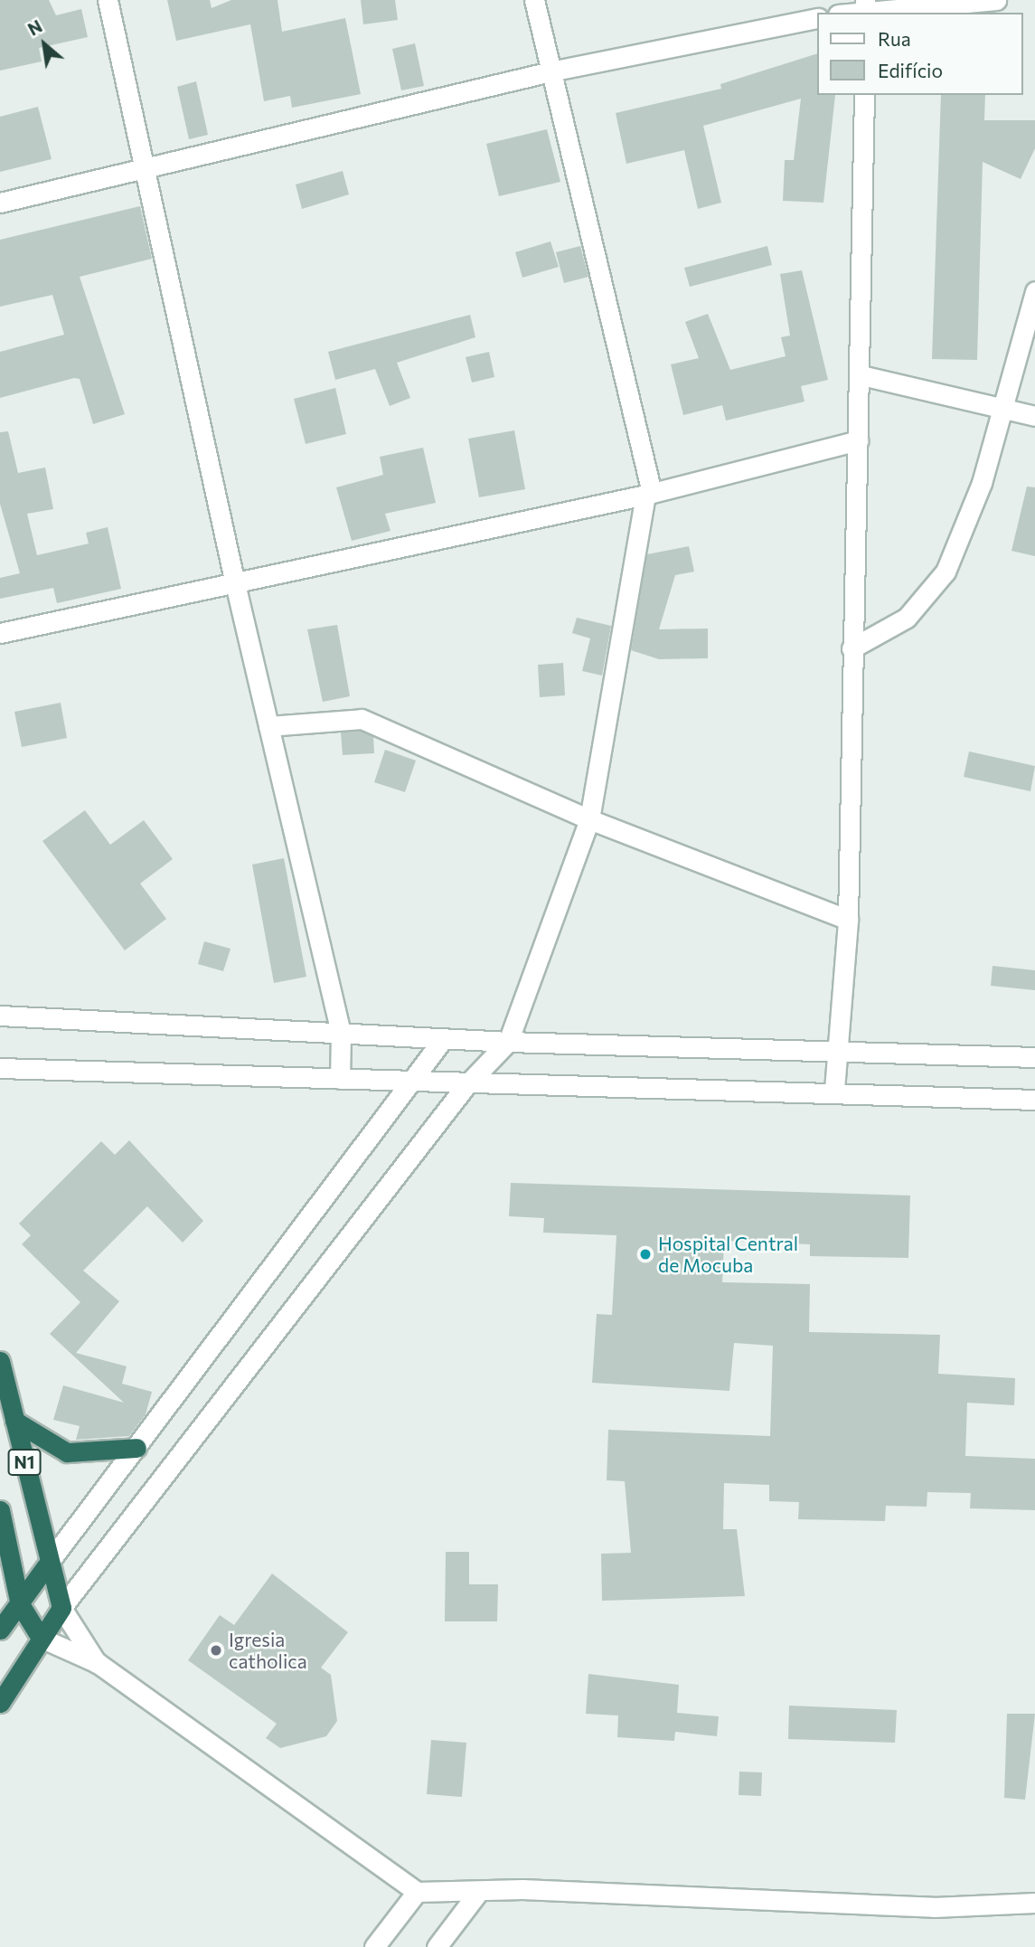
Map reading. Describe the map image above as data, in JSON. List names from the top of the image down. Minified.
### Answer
{"streets":{"highway":["N1"]},"places":["Hospital Central de Mocuba","Igresia catholica"],"legend":["Rua","Edifício"],"north":"top left"}
